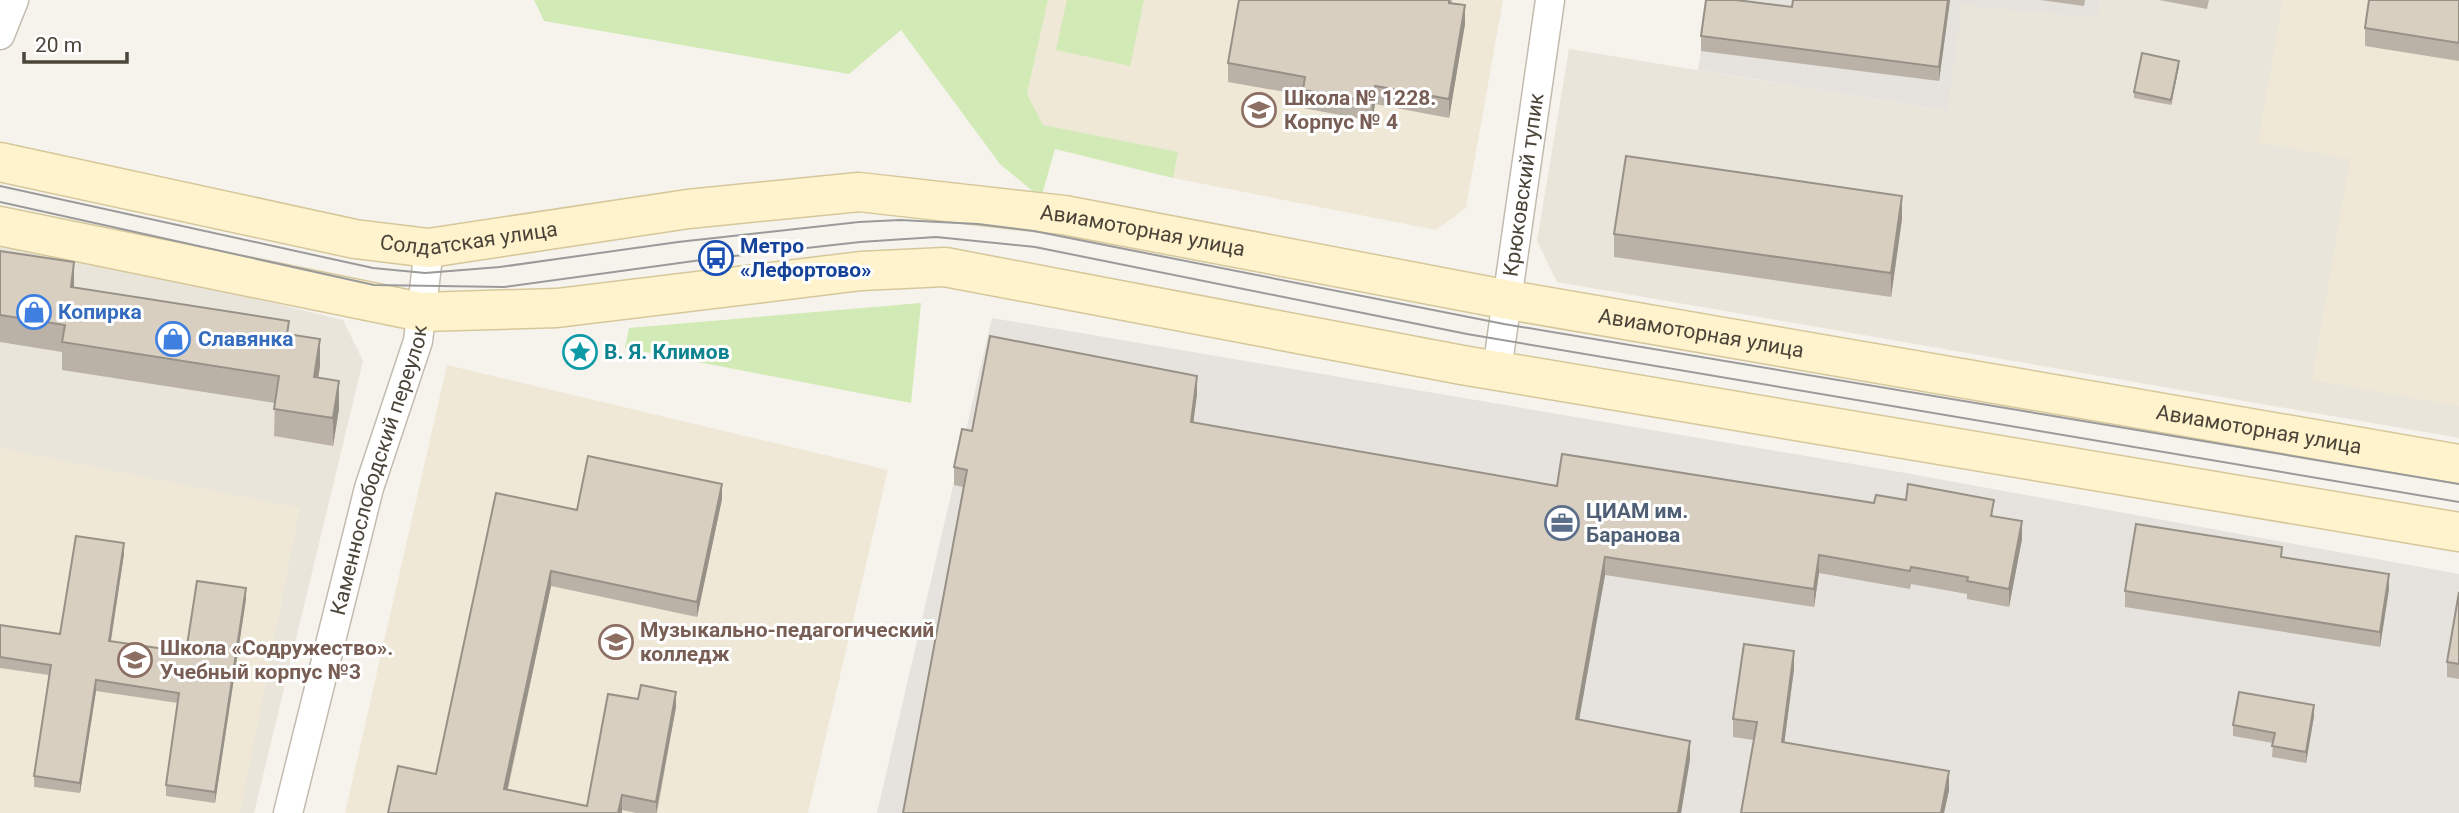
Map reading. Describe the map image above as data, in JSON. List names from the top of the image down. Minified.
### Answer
{"streets":{"main road":["Авиамоторная улица","Солдатская улица"],"street":["Крюковский тупик","Каменнослободский переулок"]},"crossings":[["Крюковский тупик","Авиамоторная улица"],["Авиамоторная улица","Солдатская улица"],["Солдатская улица","Каменнослободский переулок"]],"places":{"school or university":["Школа № 1228. Корпус № 4","Музыкально-педагогический колледж","Школа «Содружество». Учебный корпус №3"],"bus stop":["Метро «Лефортово»"],"shop":["Копирка","Славянка"],"place":["В. Я. Климов"],"office":["ЦИАМ им. Баранова"]},"scale_bar":"20 m"}
